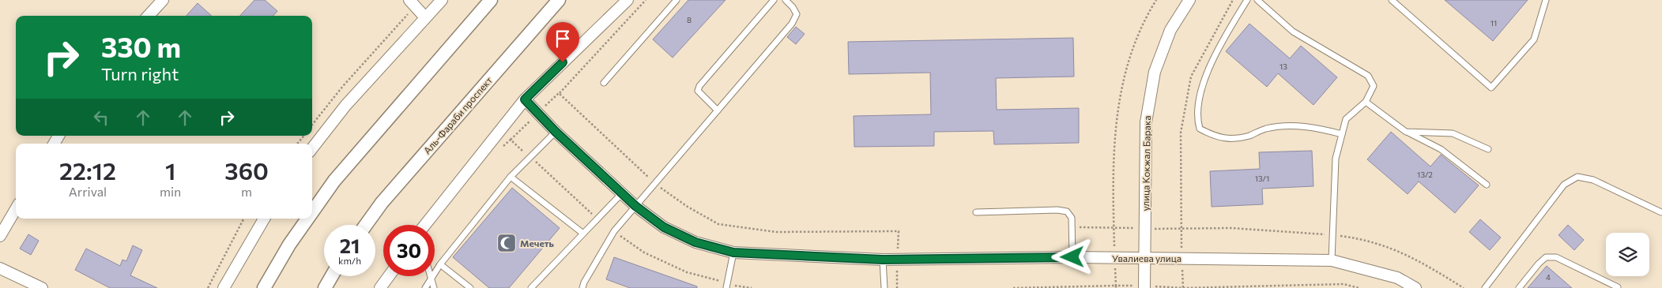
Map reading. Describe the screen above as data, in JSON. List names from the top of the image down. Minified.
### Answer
{"streets":{"street":["Аль-Фараби проспект","улица Кокжал Барака","Увалиева улица"]},"crossings":[["улица Кокжал Барака","Увалиева улица"]],"places":{"mosque":["Мечеть"]},"house_numbers":["8","11","13","13/2","13/1","4"],"page":{"turn":["330 m","Turn right"],"eta":["22:12","Arrival","1","min","360","m"],"speed":"21 km/h","limit":"30"}}
